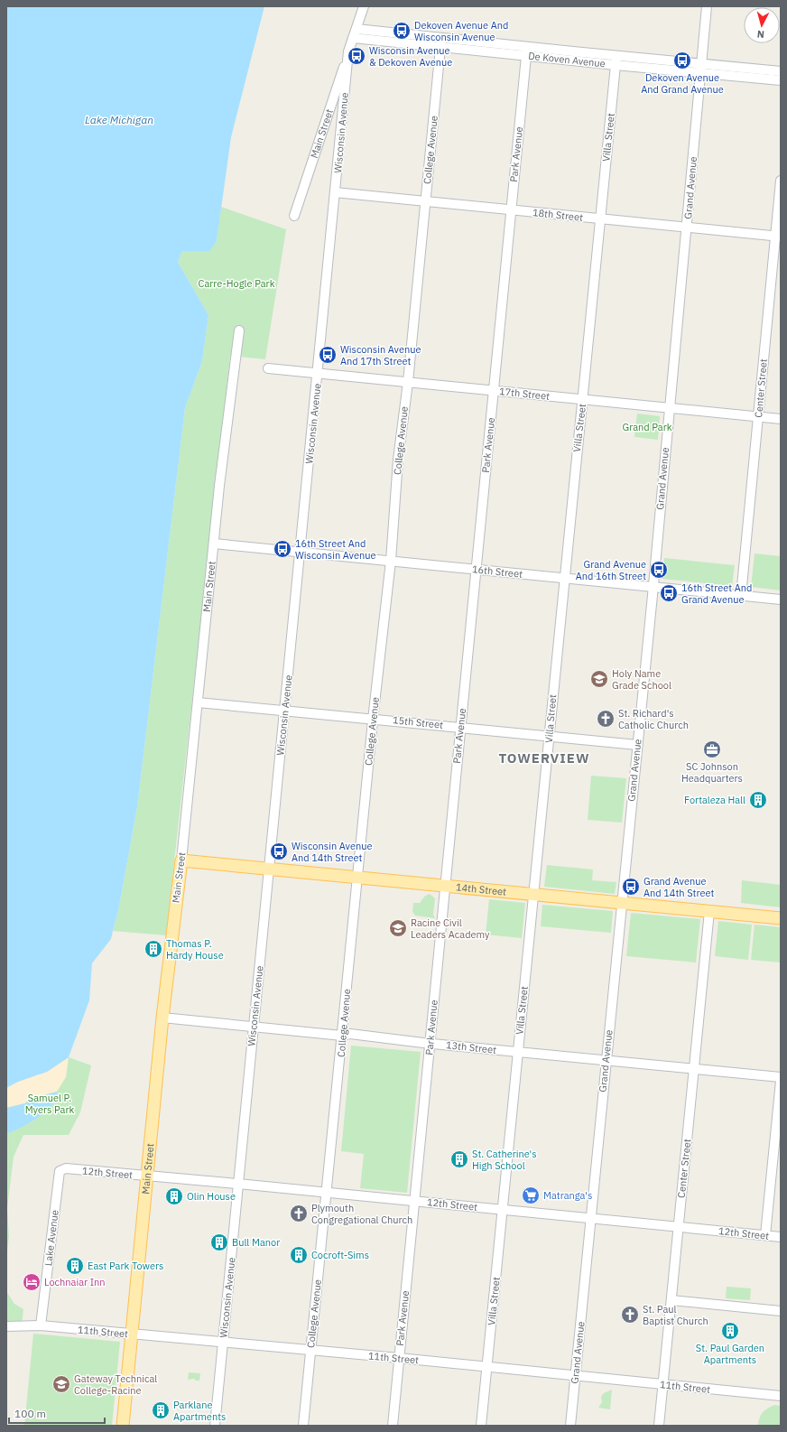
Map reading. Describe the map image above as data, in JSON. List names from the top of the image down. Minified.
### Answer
{"streets":{"main road":["Main Street","14th Street"],"street":["De Koven Avenue","Wisconsin Avenue","Villa Street","College Avenue","Park Avenue","Grand Avenue","18th Street","Center Street","17th Street","16th Street","15th Street","13th Street","12th Street","Lake Avenue","11th Street"]},"crossings":[["De Koven Avenue","Wisconsin Avenue"],["De Koven Avenue","Villa Street"],["De Koven Avenue","College Avenue"],["De Koven Avenue","Park Avenue"],["De Koven Avenue","Grand Avenue"],["Wisconsin Avenue","Main Street"],["Wisconsin Avenue","18th Street"],["Wisconsin Avenue","17th Street"],["Wisconsin Avenue","16th Street"],["Wisconsin Avenue","15th Street"],["Wisconsin Avenue","14th Street"],["Wisconsin Avenue","13th Street"],["Wisconsin Avenue","12th Street"],["Wisconsin Avenue","11th Street"],["Main Street","16th Street"],["Main Street","15th Street"],["Main Street","14th Street"],["Main Street","13th Street"],["Main Street","12th Street"],["Main Street","11th Street"],["Villa Street","18th Street"],["Villa Street","17th Street"],["Villa Street","16th Street"],["Villa Street","15th Street"],["Villa Street","14th Street"],["Villa Street","13th Street"],["Villa Street","12th Street"],["Villa Street","11th Street"],["College Avenue","18th Street"],["College Avenue","17th Street"],["College Avenue","16th Street"],["College Avenue","15th Street"],["College Avenue","14th Street"],["College Avenue","13th Street"],["College Avenue","12th Street"],["College Avenue","11th Street"],["Park Avenue","18th Street"],["Park Avenue","17th Street"],["Park Avenue","16th Street"],["Park Avenue","15th Street"],["Park Avenue","14th Street"],["Park Avenue","13th Street"],["Park Avenue","12th Street"],["Park Avenue","11th Street"],["Grand Avenue","18th Street"],["Grand Avenue","17th Street"],["Grand Avenue","16th Street"],["Grand Avenue","15th Street"],["Grand Avenue","14th Street"],["Grand Avenue","13th Street"],["Grand Avenue","12th Street"],["Grand Avenue","11th Street"],["18th Street","Center Street"],["Center Street","17th Street"],["Center Street","16th Street"],["Center Street","14th Street"],["Center Street","13th Street"],["Center Street","12th Street"],["Center Street","11th Street"],["12th Street","Lake Avenue"],["Lake Avenue","11th Street"]],"districts":["TOWERVIEW"],"water":["Lake Michigan"],"parks":["Carre-Hogle Park","Grand Park","Samuel P. Myers Park"],"places":{"bus stop":["Dekoven Avenue And Wisconsin Avenue","Wisconsin Avenue & Dekoven Avenue","Dekoven Avenue And Grand Avenue","Wisconsin Avenue And 17th Street","16th Street And Wisconsin Avenue","Grand Avenue And 16th Street","16th Street And Grand Avenue","Wisconsin Avenue And 14th Street","Grand Avenue And 14th Street"],"school or university":["Holy Name Grade School","Racine Civil Leaders Academy","Gateway Technical College-Racine"],"church":["St. Richard's Catholic Church","Plymouth Congregational Church","St. Paul Baptist Church"],"office":["SC Johnson Headquarters"],"building":["Fortaleza Hall","Thomas P. Hardy House","St. Catherine's High School","Olin House","Bull Manor","Cocroft-Sims","East Park Towers","St. Paul Garden Apartments","Parklane Apartments"],"supermarket":["Matranga's"],"hotel":["Lochnaiar Inn"]},"scale_bar":"100 m","north":"bottom"}
